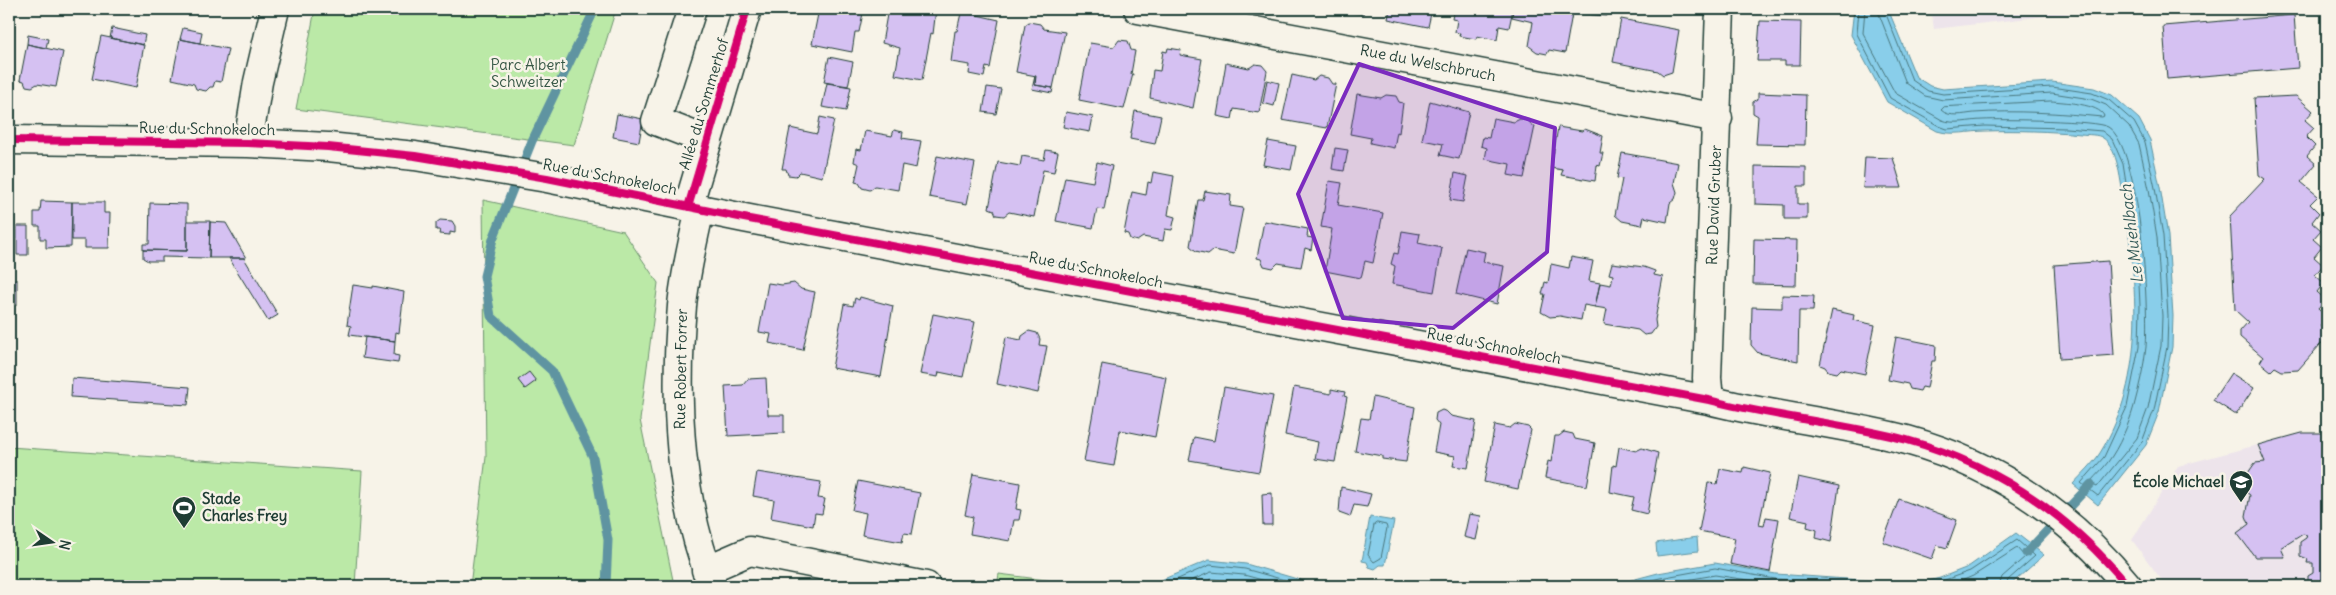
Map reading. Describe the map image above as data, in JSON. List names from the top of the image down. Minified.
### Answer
{"streets":{"street":["Rue du Welschbruch","Allée du Sommerhof","Rue du Schnokeloch","Rue David Gruber","Rue Robert Forrer"]},"crossings":[["Rue du Welschbruch","Rue David Gruber"],["Allée du Sommerhof","Rue du Schnokeloch"],["Allée du Sommerhof","Rue Robert Forrer"],["Rue du Schnokeloch","Rue David Gruber"],["Rue du Schnokeloch","Rue Robert Forrer"]],"water":["Le Muehlbach"],"parks":["Parc Albert Schweitzer"],"places":{"school or university":["École Michael"],"sports":["Stade Charles Frey"]},"north":"right"}
